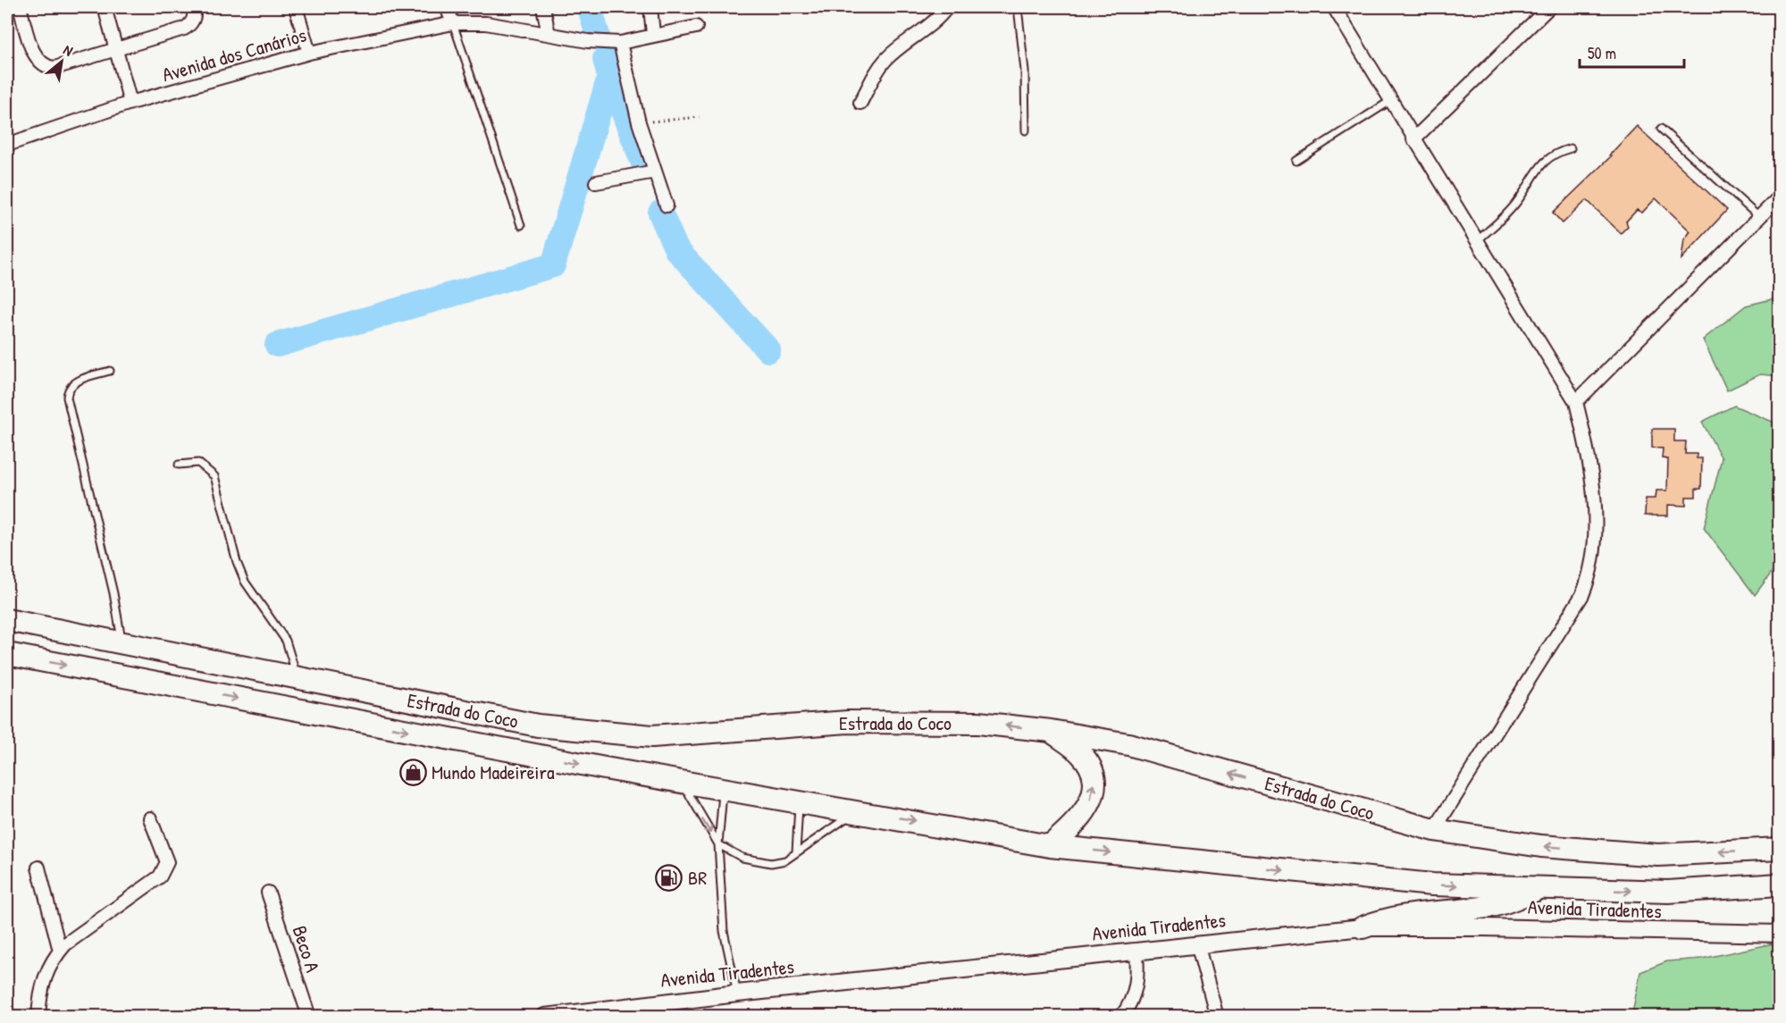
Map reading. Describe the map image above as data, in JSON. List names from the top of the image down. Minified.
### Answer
{"streets":{"highway":["Estrada do Coco"],"street":["Avenida dos Canários","Avenida Tiradentes","Beco A"]},"places":{"shop":["Mundo Madeireira"],"fuel station":["BR"]},"scale_bar":"50 m","north":"top right"}
